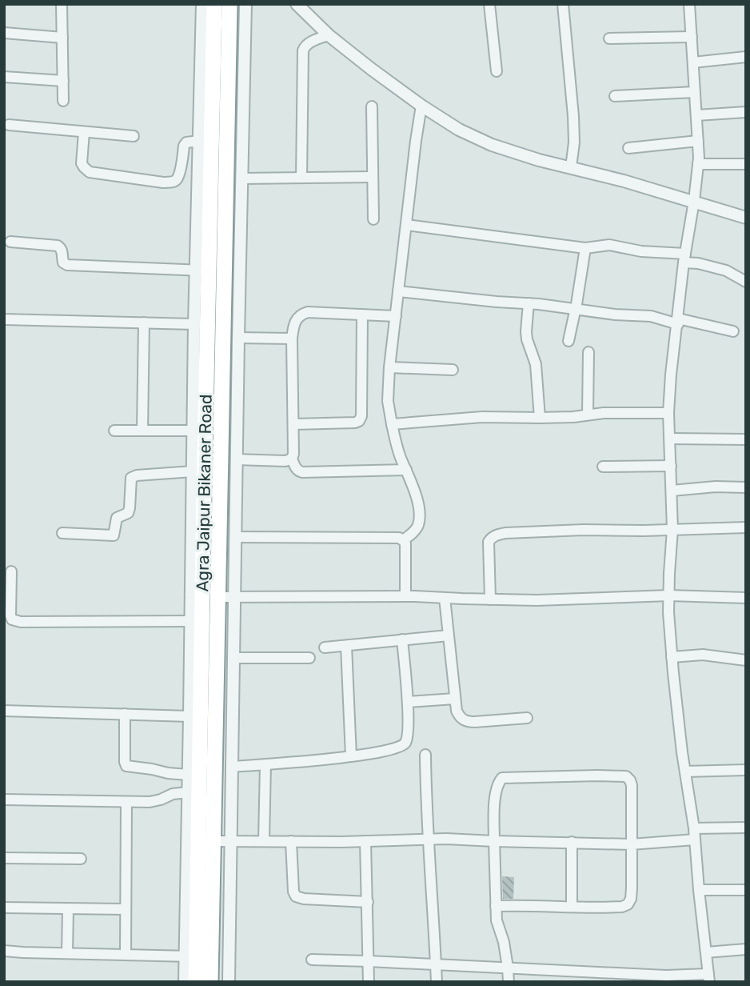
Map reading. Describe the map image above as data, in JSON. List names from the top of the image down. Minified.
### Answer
{"streets":{"highway":["Agra Jaipur Bikaner Road"]}}
